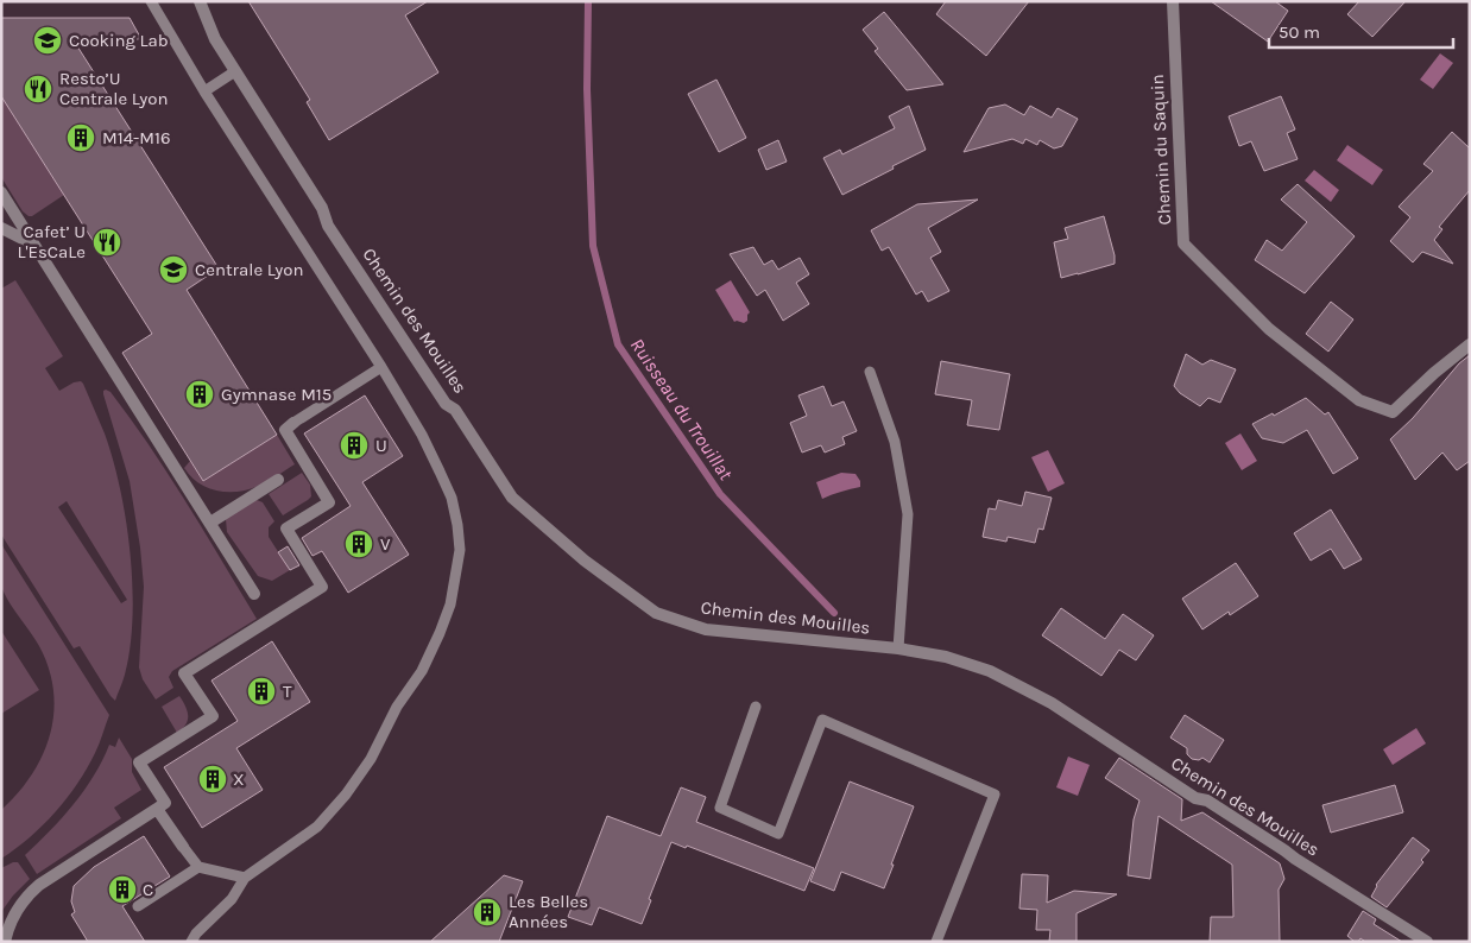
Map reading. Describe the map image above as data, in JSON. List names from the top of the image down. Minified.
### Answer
{"streets":{"street":["Chemin du Saquin","Chemin des Mouilles"]},"water":["Ruisseau du Trouillat"],"places":{"school or university":["Cooking Lab","Centrale Lyon"],"restaurant":["Resto’U Centrale Lyon","Cafet’ U L'EsCaLe"],"building":["M14-M16","Gymnase M15","U","V","T","X","C","Les Belles Années"]},"scale_bar":"50 m"}
